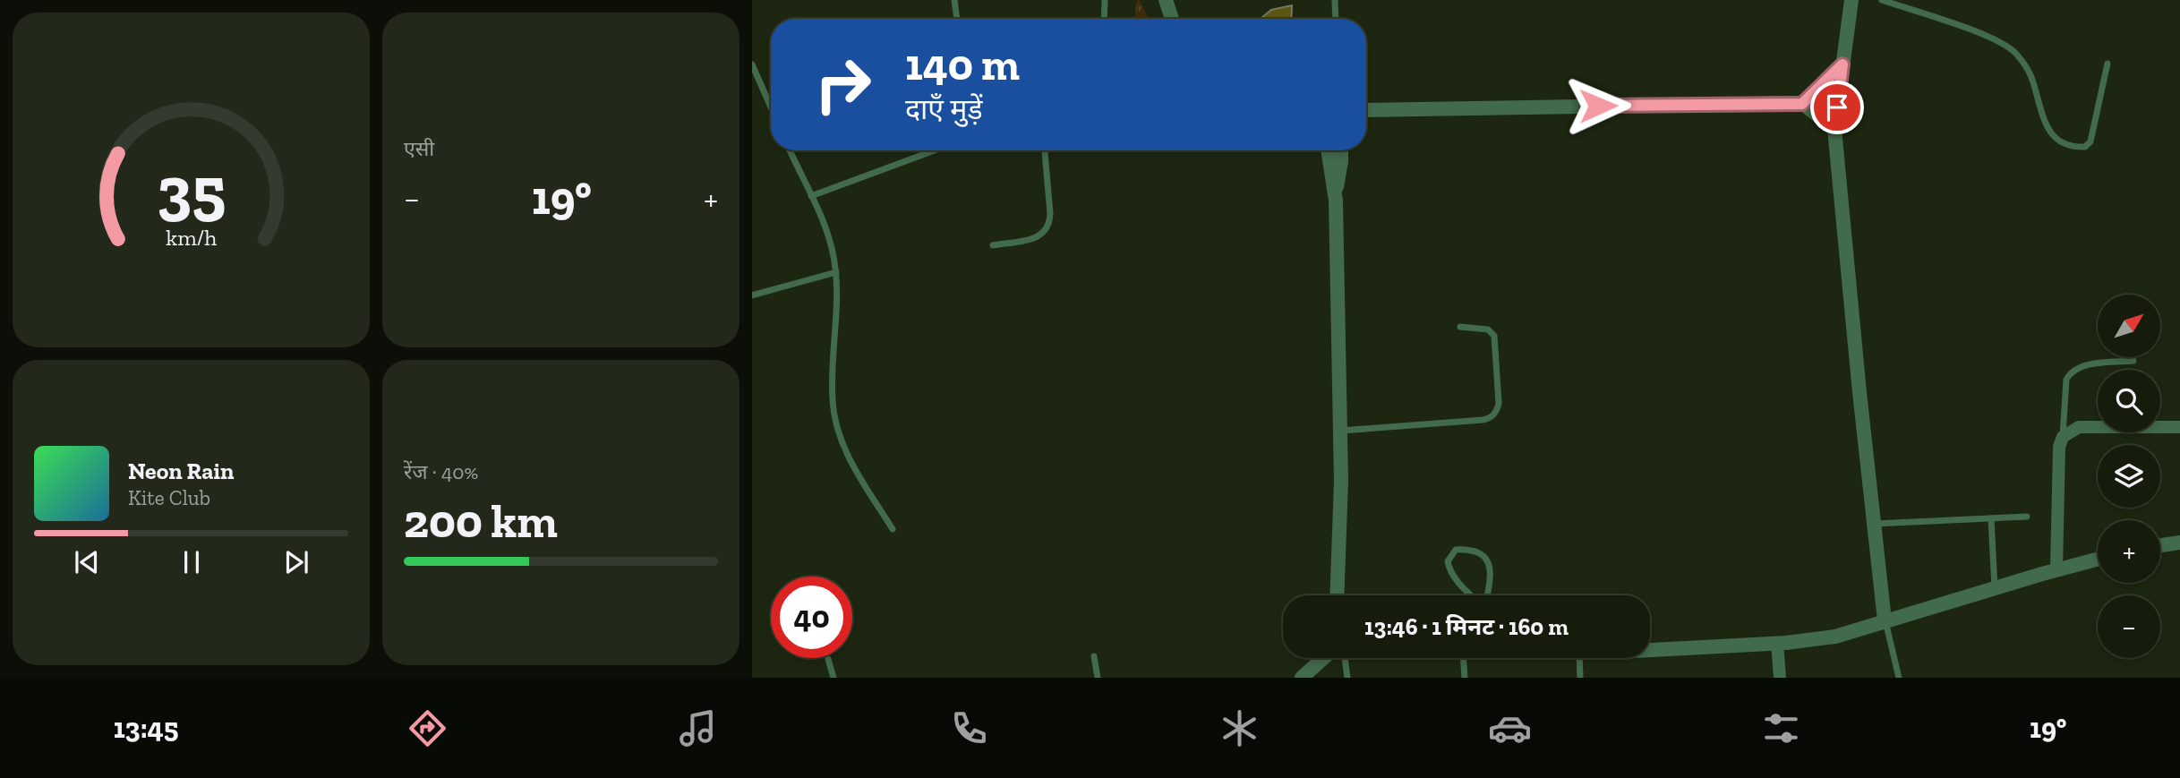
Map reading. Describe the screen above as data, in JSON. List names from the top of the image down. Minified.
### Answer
{"north":"top right","page":{"tile":["एसी",["रेंज · 40%","200 km"]],"turn":["140 m","दाएँ मुड़ें"],"heat":["−","19°","+"],"map_buttons":["+","−"],"song":["Neon Rain","Kite Club"],"limit":"40","trip":"13:46 · 1 मिनट · 160 m","tabs":["13:45","19°"],"gauge":["35","km/h"]}}
